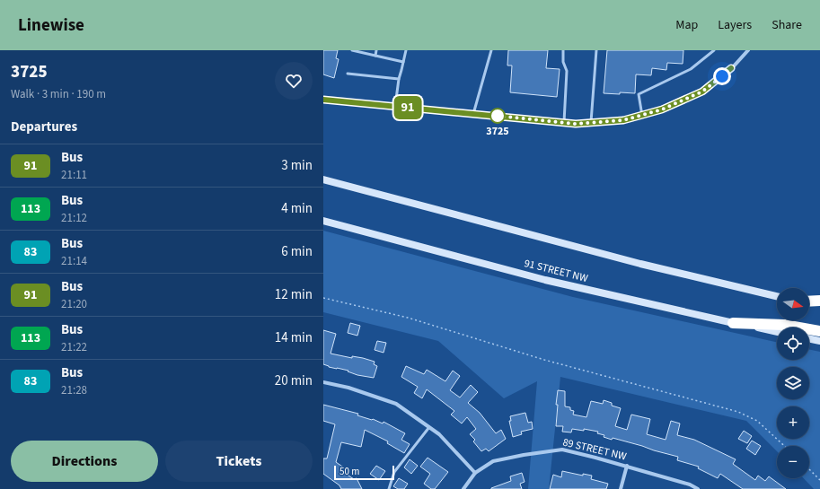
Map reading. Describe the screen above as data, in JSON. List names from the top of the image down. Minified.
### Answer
{"streets":{"main road":["91 STREET NW"],"street":["89 STREET NW"]},"places":["3725"],"lines":["bus line 91"],"scale_bar":"50 m","north":"right","page":{"header":"Linewise","nav":["Map","Layers","Share"],"heading":[["3725","Walk · 3 min · 190 m"],"Departures"],"on_map":"91","list":[{"mark":"91","name":"Bus","note":"21:11","value":"3 min"},{"mark":"113","name":"Bus","note":"21:12","value":"4 min"},{"mark":"83","name":"Bus","note":"21:14","value":"6 min"},{"mark":"91","name":"Bus","note":"21:20","value":"12 min"},{"mark":"113","name":"Bus","note":"21:22","value":"14 min"},{"mark":"83","name":"Bus","note":"21:28","value":"20 min"}],"map_buttons":["+","−"],"buttons":["Directions","Tickets"],"scale":"50 m"}}
